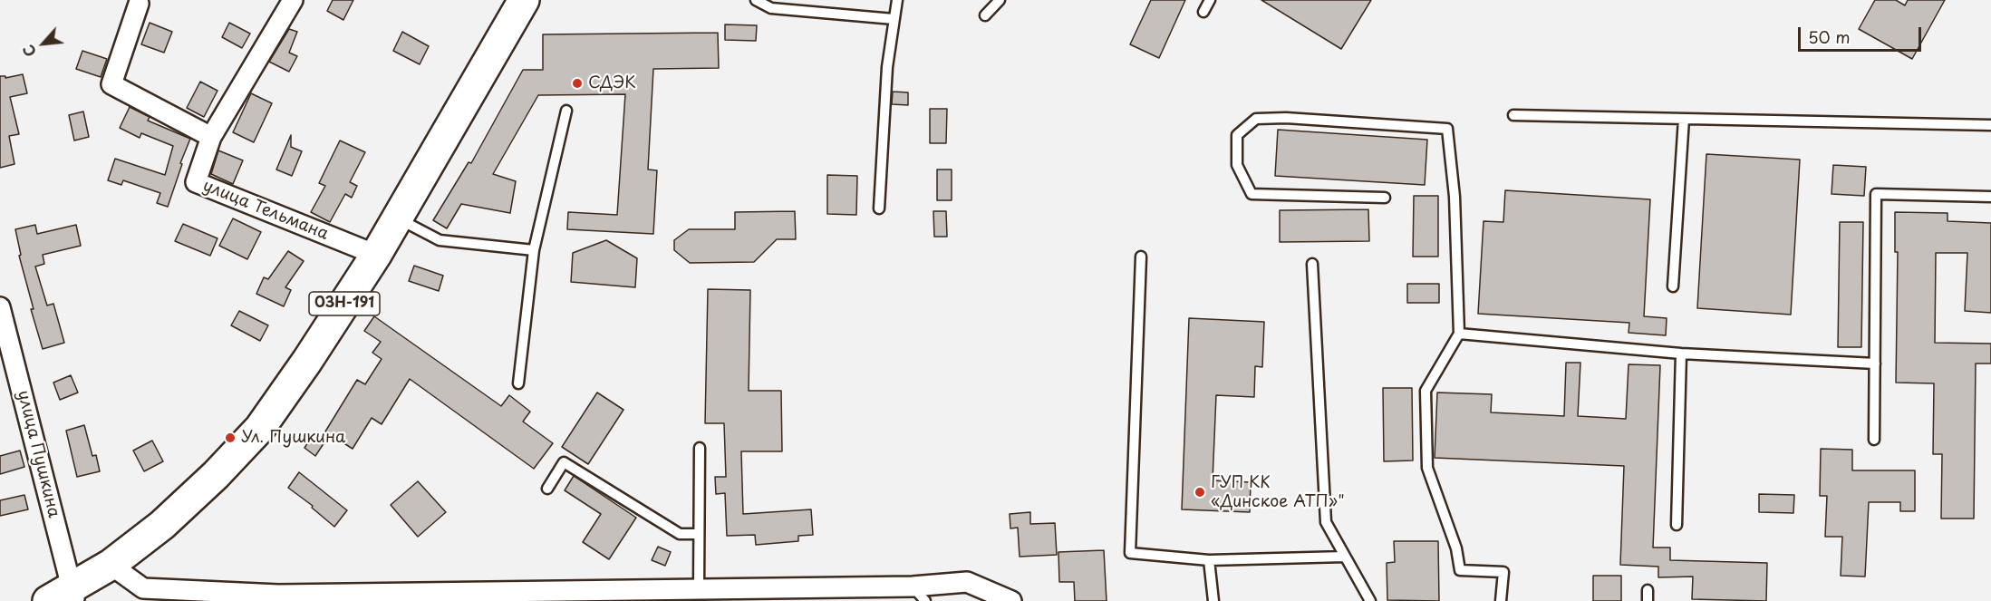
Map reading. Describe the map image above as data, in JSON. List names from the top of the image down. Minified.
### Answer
{"streets":{"main road":["03Н-191"],"street":["улица Тельмана","улица Пушкина"]},"crossings":[["улица Тельмана","03Н-191"],["03Н-191","улица Пушкина"]],"places":["СДЭК","Ул. Пушкина","ГУП КК «Динское АТП»\""],"scale_bar":"50 m","north":"bottom left"}
